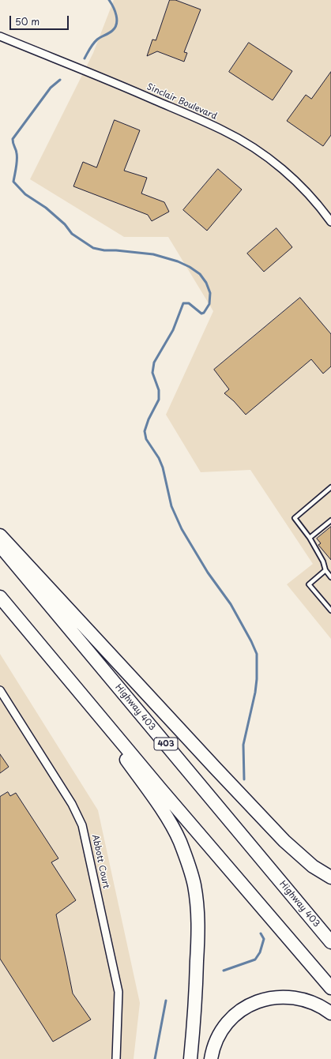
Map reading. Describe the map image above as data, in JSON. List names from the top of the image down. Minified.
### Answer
{"streets":{"highway":["Highway 403","403"],"street":["Sinclair Boulevard","Abbott Court"]},"scale_bar":"50 m"}
